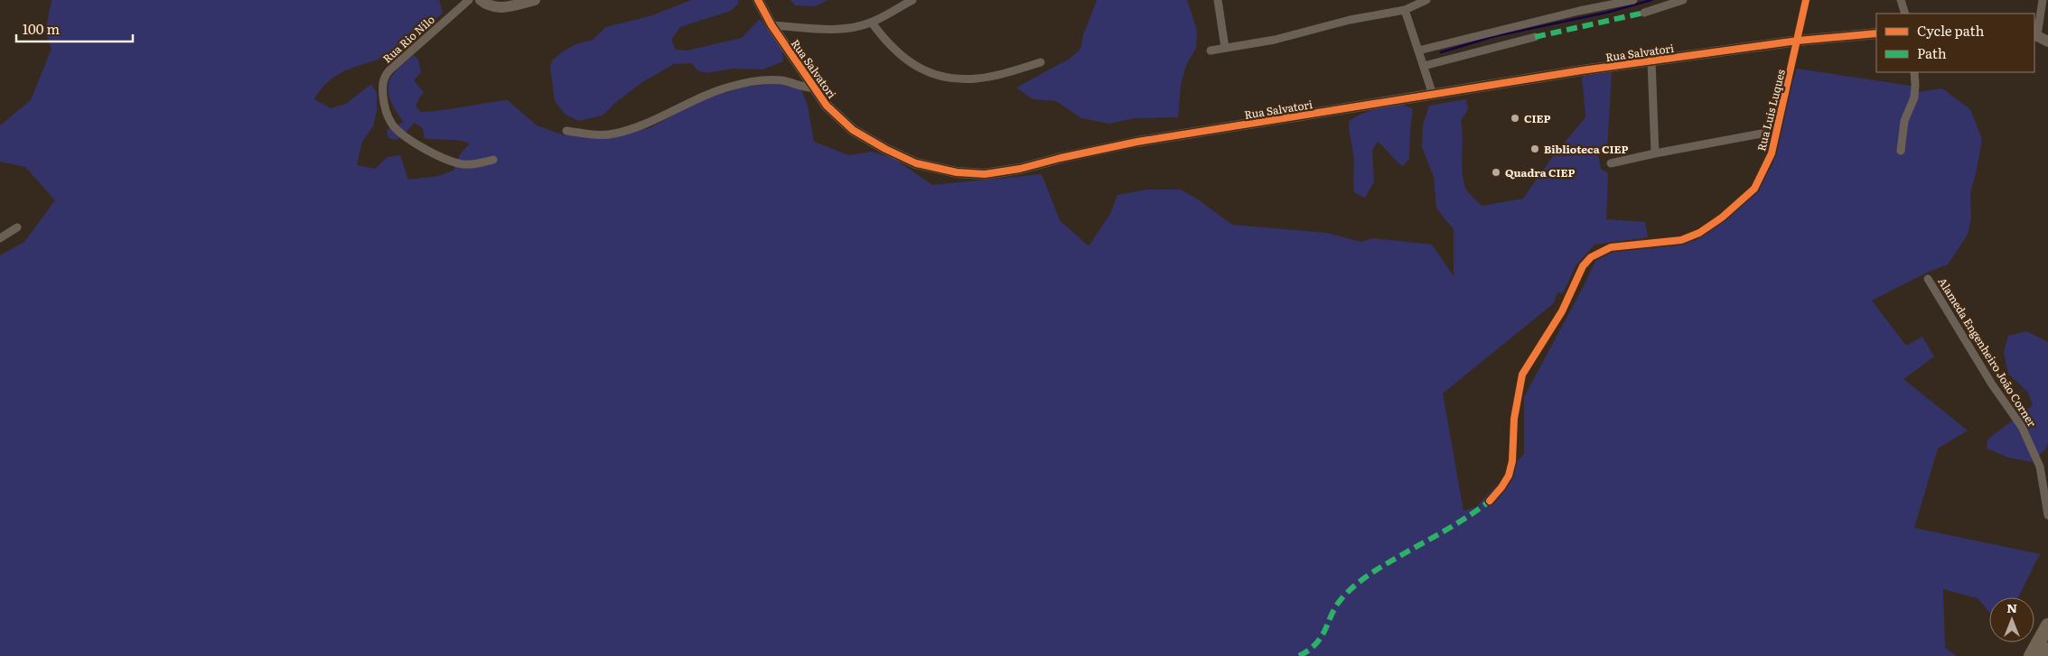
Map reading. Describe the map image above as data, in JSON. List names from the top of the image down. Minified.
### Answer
{"streets":{"street":["Rua Rio Nilo","Rua Salvatori","Rua Luis Luques","Alameda Engenheiro João Corner"]},"crossings":[["Rua Salvatori","Rua Luis Luques"]],"places":["CIEP","Biblioteca CIEP","Quadra CIEP"],"legend":["Cycle path","Path"],"scale_bar":"100 m","north":"top"}
